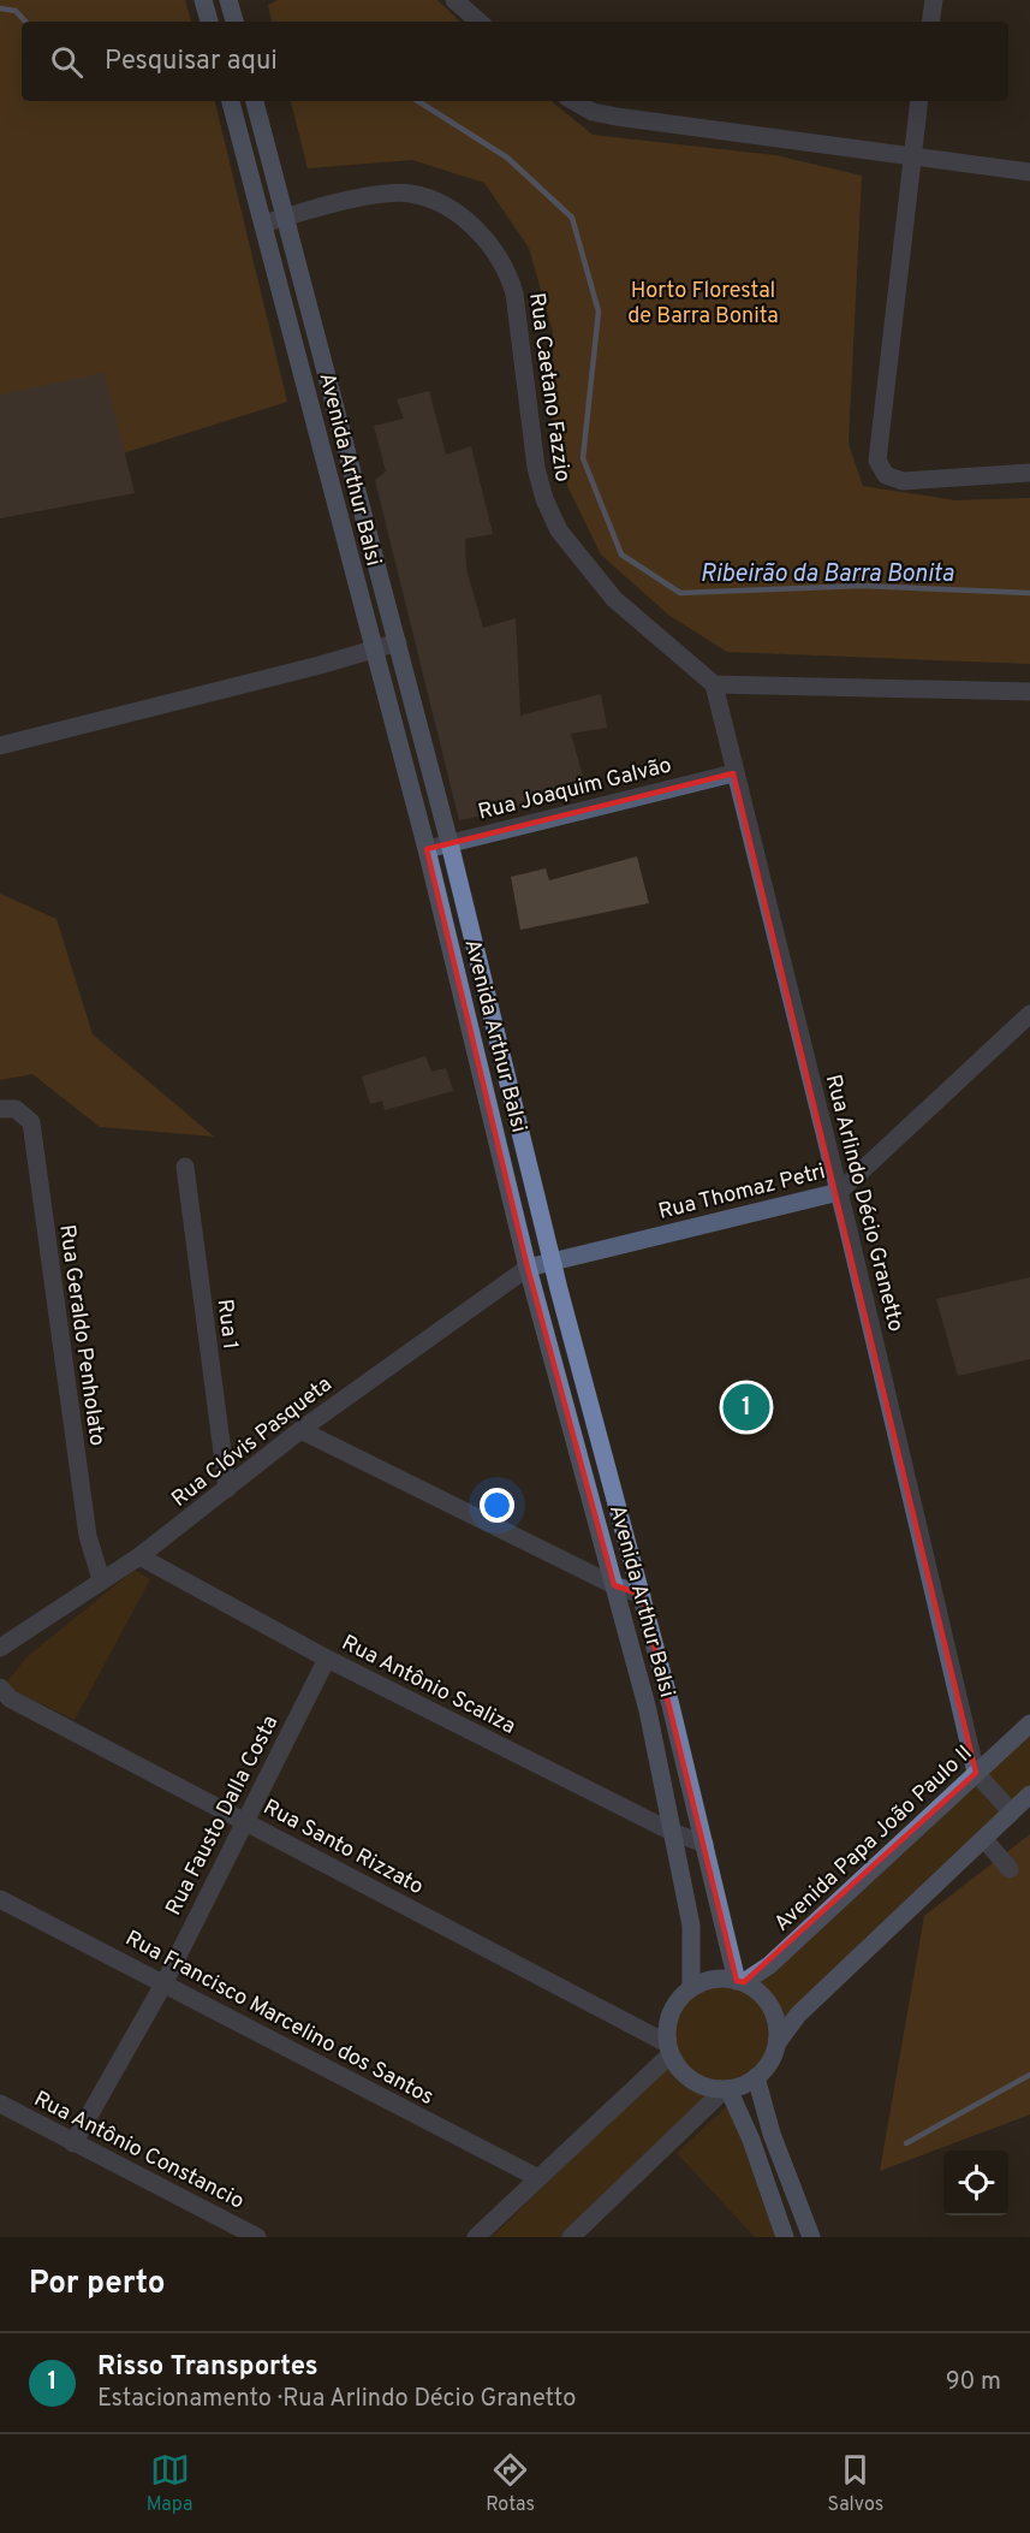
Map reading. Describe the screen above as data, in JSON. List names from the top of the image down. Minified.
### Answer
{"streets":{"main road":["Avenida Arthur Balsi","Avenida Papa João Paulo II"],"street":["Rua Caetano Fazzio","Rua Joaquim Galvão","Rua Thomaz Petri","Rua Arlindo Décio Granetto","Rua 1","Rua Geraldo Penholato","Rua Clóvis Pasqueta","Rua Antônio Scaliza","Rua Fausto Dalla Costa","Rua Santo Rizzato","Rua Francisco Marcelino dos Santos","Rua Antônio Constancio"]},"crossings":[["Rua Caetano Fazzio","Avenida Arthur Balsi"],["Rua Caetano Fazzio","Rua Arlindo Décio Granetto"],["Avenida Arthur Balsi","Rua Joaquim Galvão"],["Avenida Arthur Balsi","Rua Thomaz Petri"],["Avenida Arthur Balsi","Rua Clóvis Pasqueta"],["Avenida Arthur Balsi","Rua Antônio Scaliza"],["Avenida Arthur Balsi","Avenida Papa João Paulo II"],["Avenida Arthur Balsi","Rua Santo Rizzato"],["Rua Joaquim Galvão","Rua Arlindo Décio Granetto"],["Rua Thomaz Petri","Rua Arlindo Décio Granetto"],["Rua Thomaz Petri","Rua Clóvis Pasqueta"],["Rua Arlindo Décio Granetto","Avenida Papa João Paulo II"],["Rua 1","Rua Clóvis Pasqueta"],["Rua Geraldo Penholato","Rua Clóvis Pasqueta"],["Rua Clóvis Pasqueta","Rua Antônio Scaliza"],["Rua Antônio Scaliza","Rua Fausto Dalla Costa"],["Rua Fausto Dalla Costa","Rua Santo Rizzato"],["Rua Fausto Dalla Costa","Rua Francisco Marcelino dos Santos"],["Rua Fausto Dalla Costa","Rua Antônio Constancio"],["Avenida Papa João Paulo II","Rua Santo Rizzato"]],"water":["Ribeirão da Barra Bonita"],"parks":["Horto Florestal de Barra Bonita"],"page":{"search":"Pesquisar aqui","pins":"1","heading":"Por perto","list":[{"mark":"1","name":"Risso Transportes","note":"Estacionamento · Rua Arlindo Décio Granetto","value":"90 m"}],"nav":["Mapa","Rotas","Salvos"]}}
